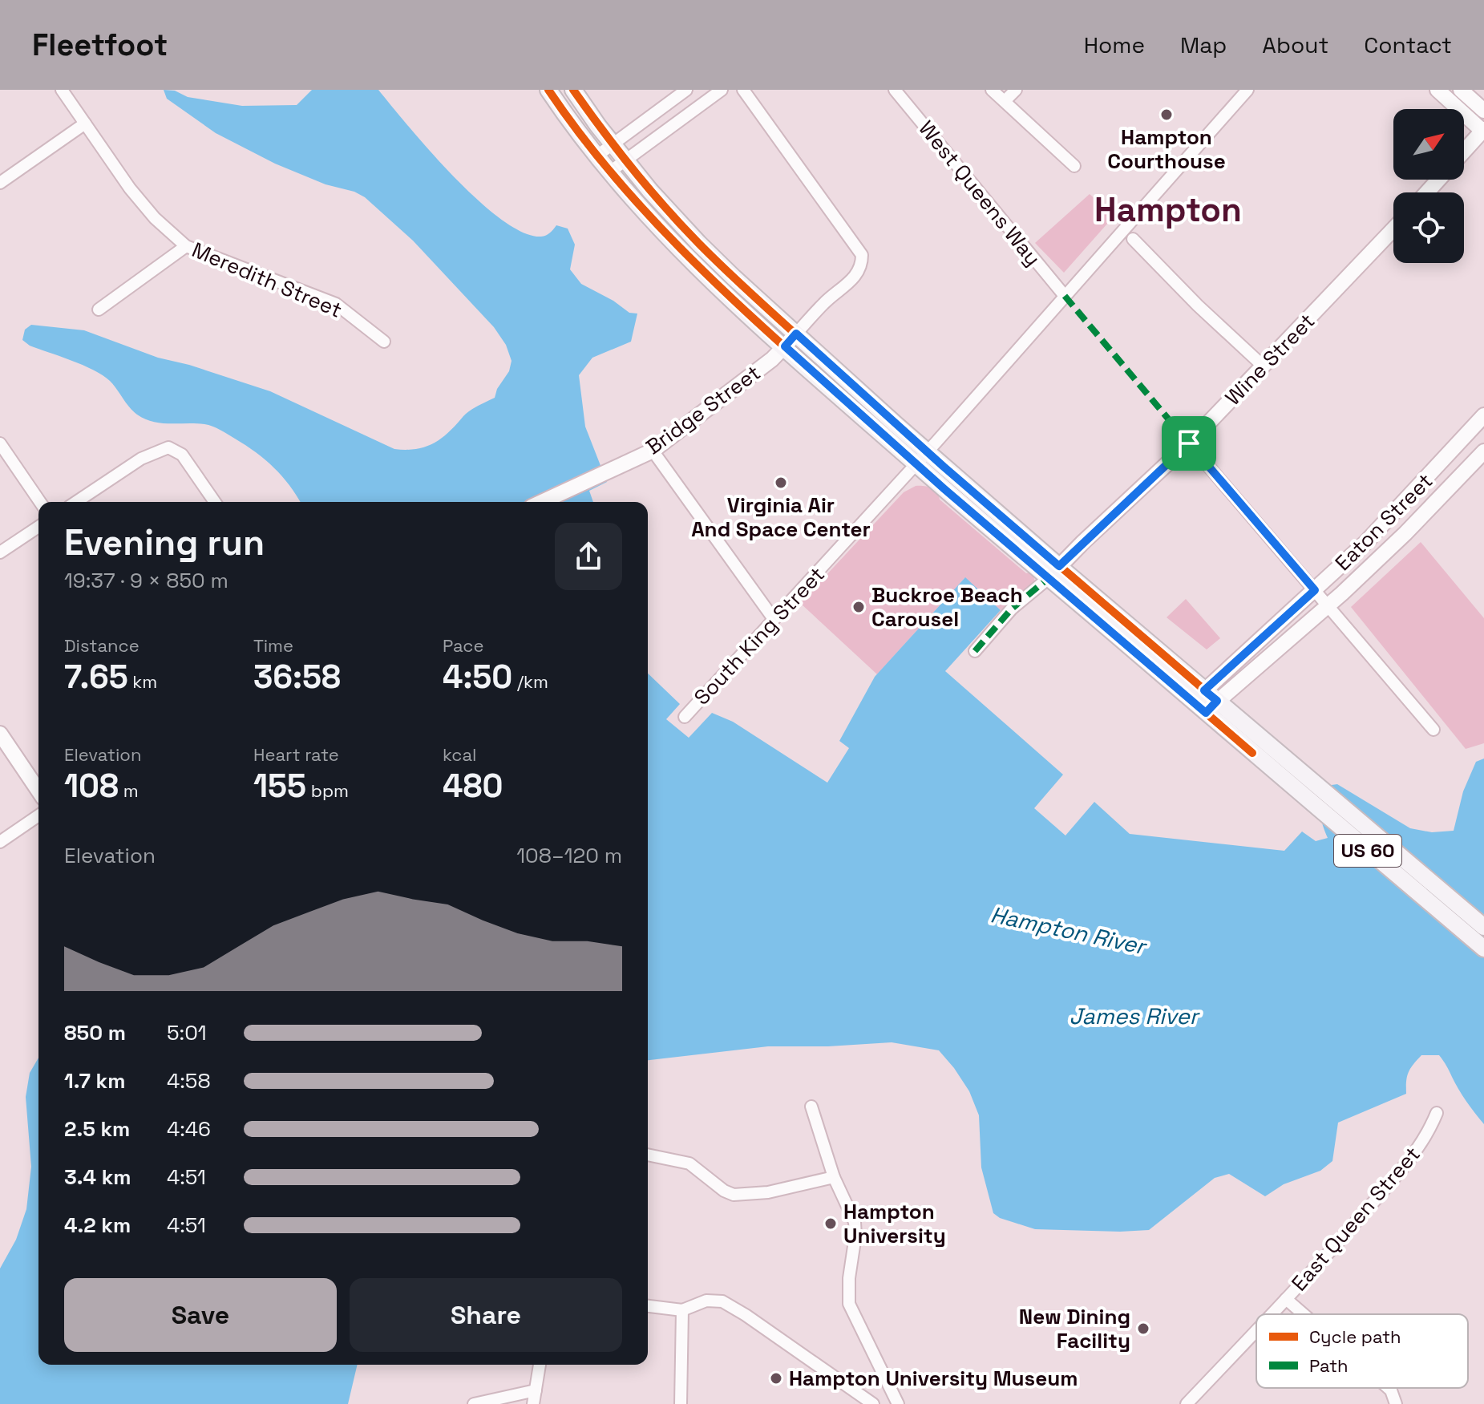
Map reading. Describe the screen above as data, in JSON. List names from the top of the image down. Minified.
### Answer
{"streets":{"main road":["US 60"],"street":["West Queens Way","Meredith Street","Wine Street","Bridge Street","Eaton Street","South King Street","East Queen Street"]},"crossings":[["West Queens Way","South King Street"],["Wine Street","US 60"],["Bridge Street","US 60"],["Eaton Street","US 60"],["South King Street","US 60"]],"districts":["Hampton"],"water":["Hampton River","James River"],"places":["Hampton Courthouse","Virginia Air And Space Center","Buckroe Beach Carousel","Hampton University","New Dining Facility","Hampton University Museum"],"legend":["Cycle path","Path"],"north":"top right","page":{"header":"Fleetfoot","nav":["Home","Map","About","Contact"],"heading":["Evening run","19:37 · 9 × 850 m"],"stats":[["Distance","7.65 km"],["Time","36:58"],["Pace","4:50 /km"],["Elevation","108 m"],["Heart rate","155 bpm"],["kcal","480"]],"chart":["Elevation","108–120 m"],"list":[{"name":"850 m","note":"5:01"},{"name":"1.7 km","note":"4:58"},{"name":"2.5 km","note":"4:46"},{"name":"3.4 km","note":"4:51"},{"name":"4.2 km","note":"4:51"}],"buttons":["Save","Share"]}}
